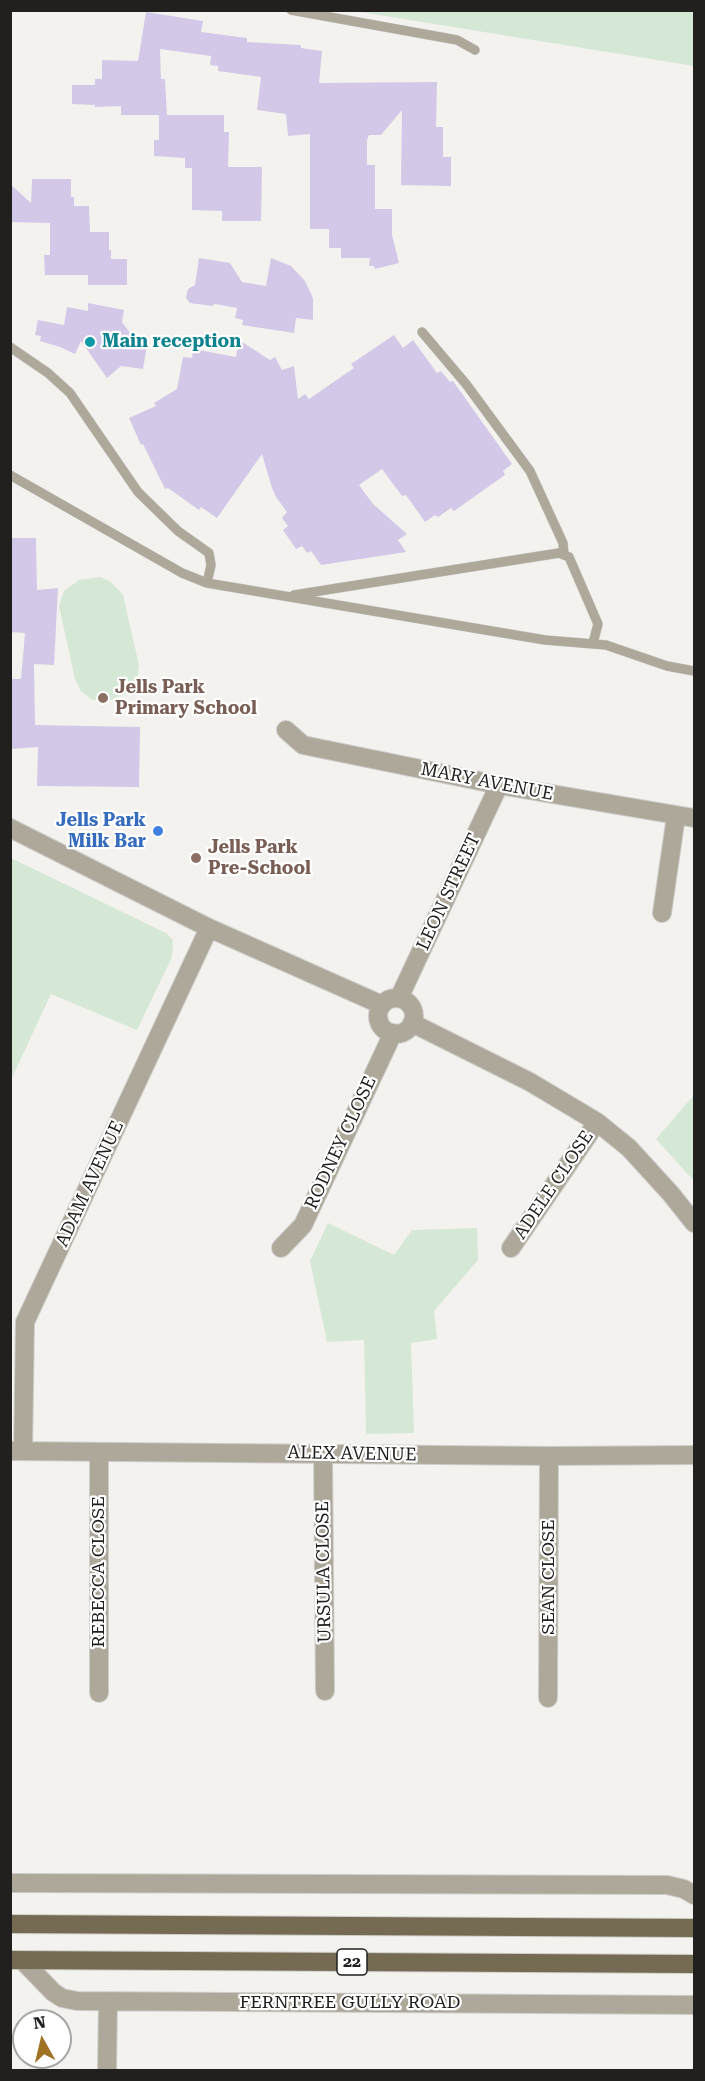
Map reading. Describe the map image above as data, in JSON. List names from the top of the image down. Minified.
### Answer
{"streets":{"main road":["22","FERNTREE GULLY ROAD"],"street":["MARY AVENUE","LEON STREET","RODNEY CLOSE","ADAM AVENUE","ADELE CLOSE","ALEX AVENUE","REBECCA CLOSE","URSULA CLOSE","SEAN CLOSE"]},"crossings":[["MARY AVENUE","LEON STREET"],["LEON STREET","RODNEY CLOSE"],["ADAM AVENUE","ALEX AVENUE"],["ALEX AVENUE","REBECCA CLOSE"],["ALEX AVENUE","URSULA CLOSE"],["ALEX AVENUE","SEAN CLOSE"]],"places":["Main reception","Jells Park Primary School","Jells Park Milk Bar","Jells Park Pre-School"],"north":"top"}
